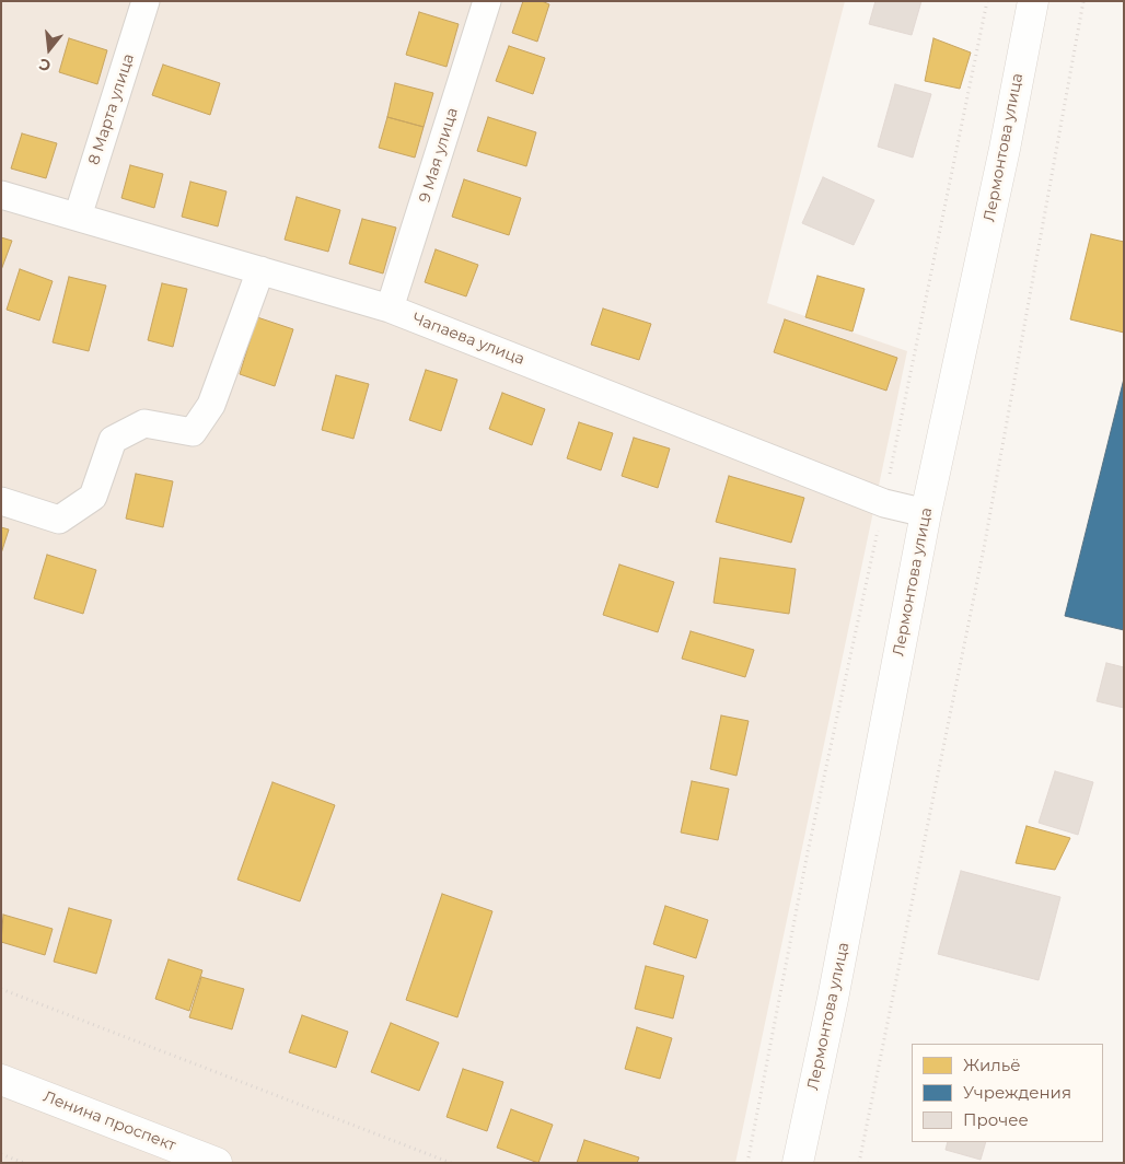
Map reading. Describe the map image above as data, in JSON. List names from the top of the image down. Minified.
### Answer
{"streets":{"main road":["Лермонтова улица","Ленина проспект"],"street":["8 Марта улица","9 Мая улица","Чапаева улица"]},"crossings":[["8 Марта улица","Чапаева улица"],["Лермонтова улица","Чапаева улица"],["9 Мая улица","Чапаева улица"]],"legend":["Жильё","Учреждения","Прочее"],"north":"bottom"}
